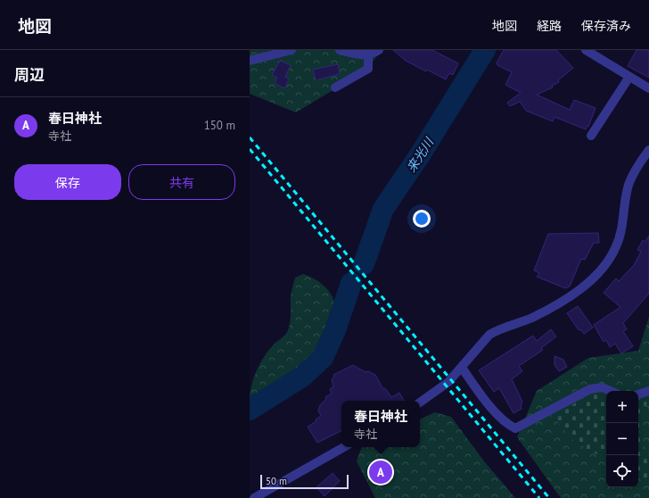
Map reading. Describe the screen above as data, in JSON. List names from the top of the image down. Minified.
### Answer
{"water":["来光川"],"scale_bar":"50 m","page":{"header":"地図","nav":["地図","経路","保存済み"],"heading":"周辺","list":[{"mark":"A","name":"春日神社","note":"寺社","value":"150 m"}],"buttons":["保存","共有"],"map_buttons":["+","−"],"popup":["春日神社","寺社"],"pins":"A","scale":"50 m"}}
